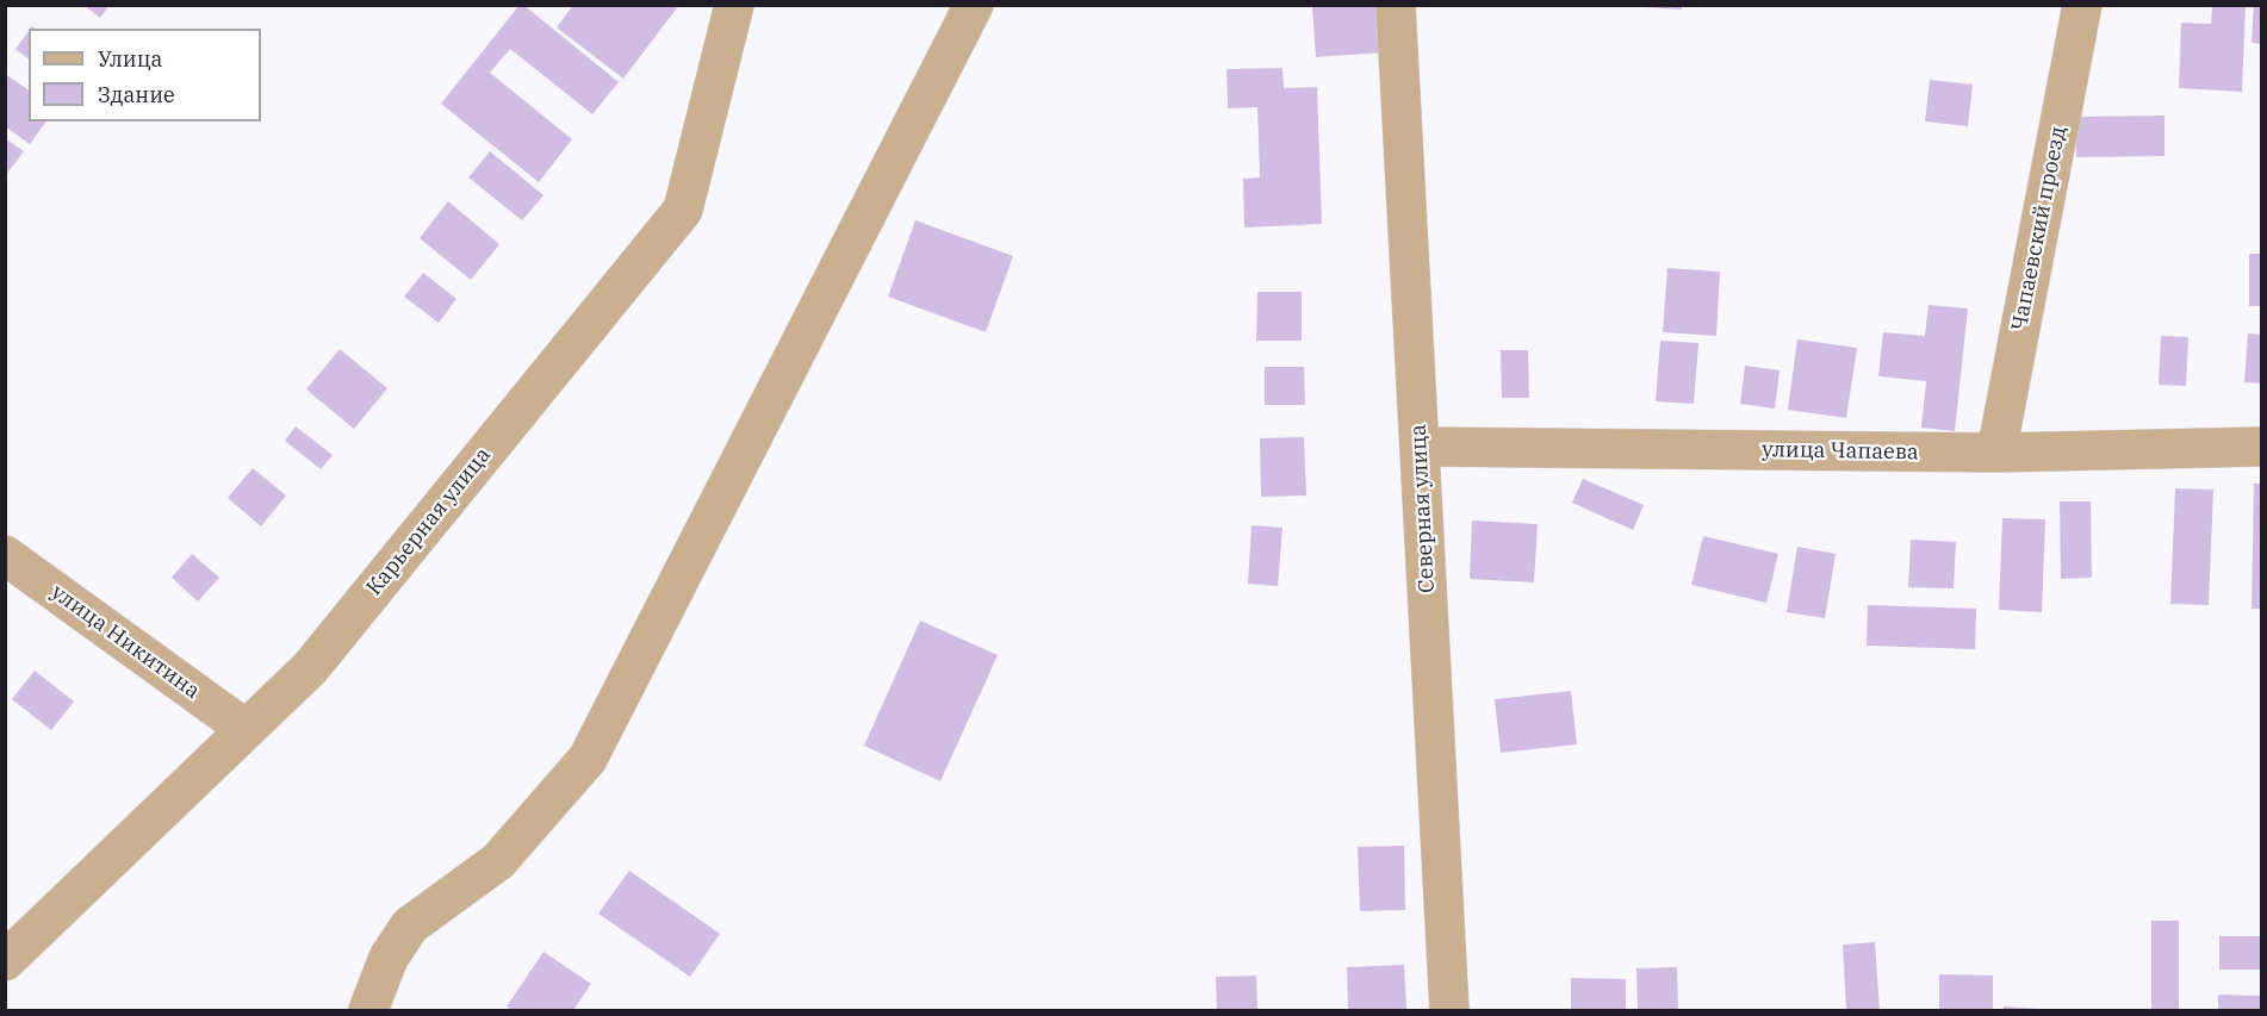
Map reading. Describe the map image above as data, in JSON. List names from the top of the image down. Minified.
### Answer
{"streets":{"street":["Чапаевский проезд","улица Чапаева","Северная улица","Карьерная улица","улица Никитина"]},"crossings":[["Чапаевский проезд","улица Чапаева"],["улица Чапаева","Северная улица"],["Карьерная улица","улица Никитина"]],"legend":["Улица","Здание"]}
